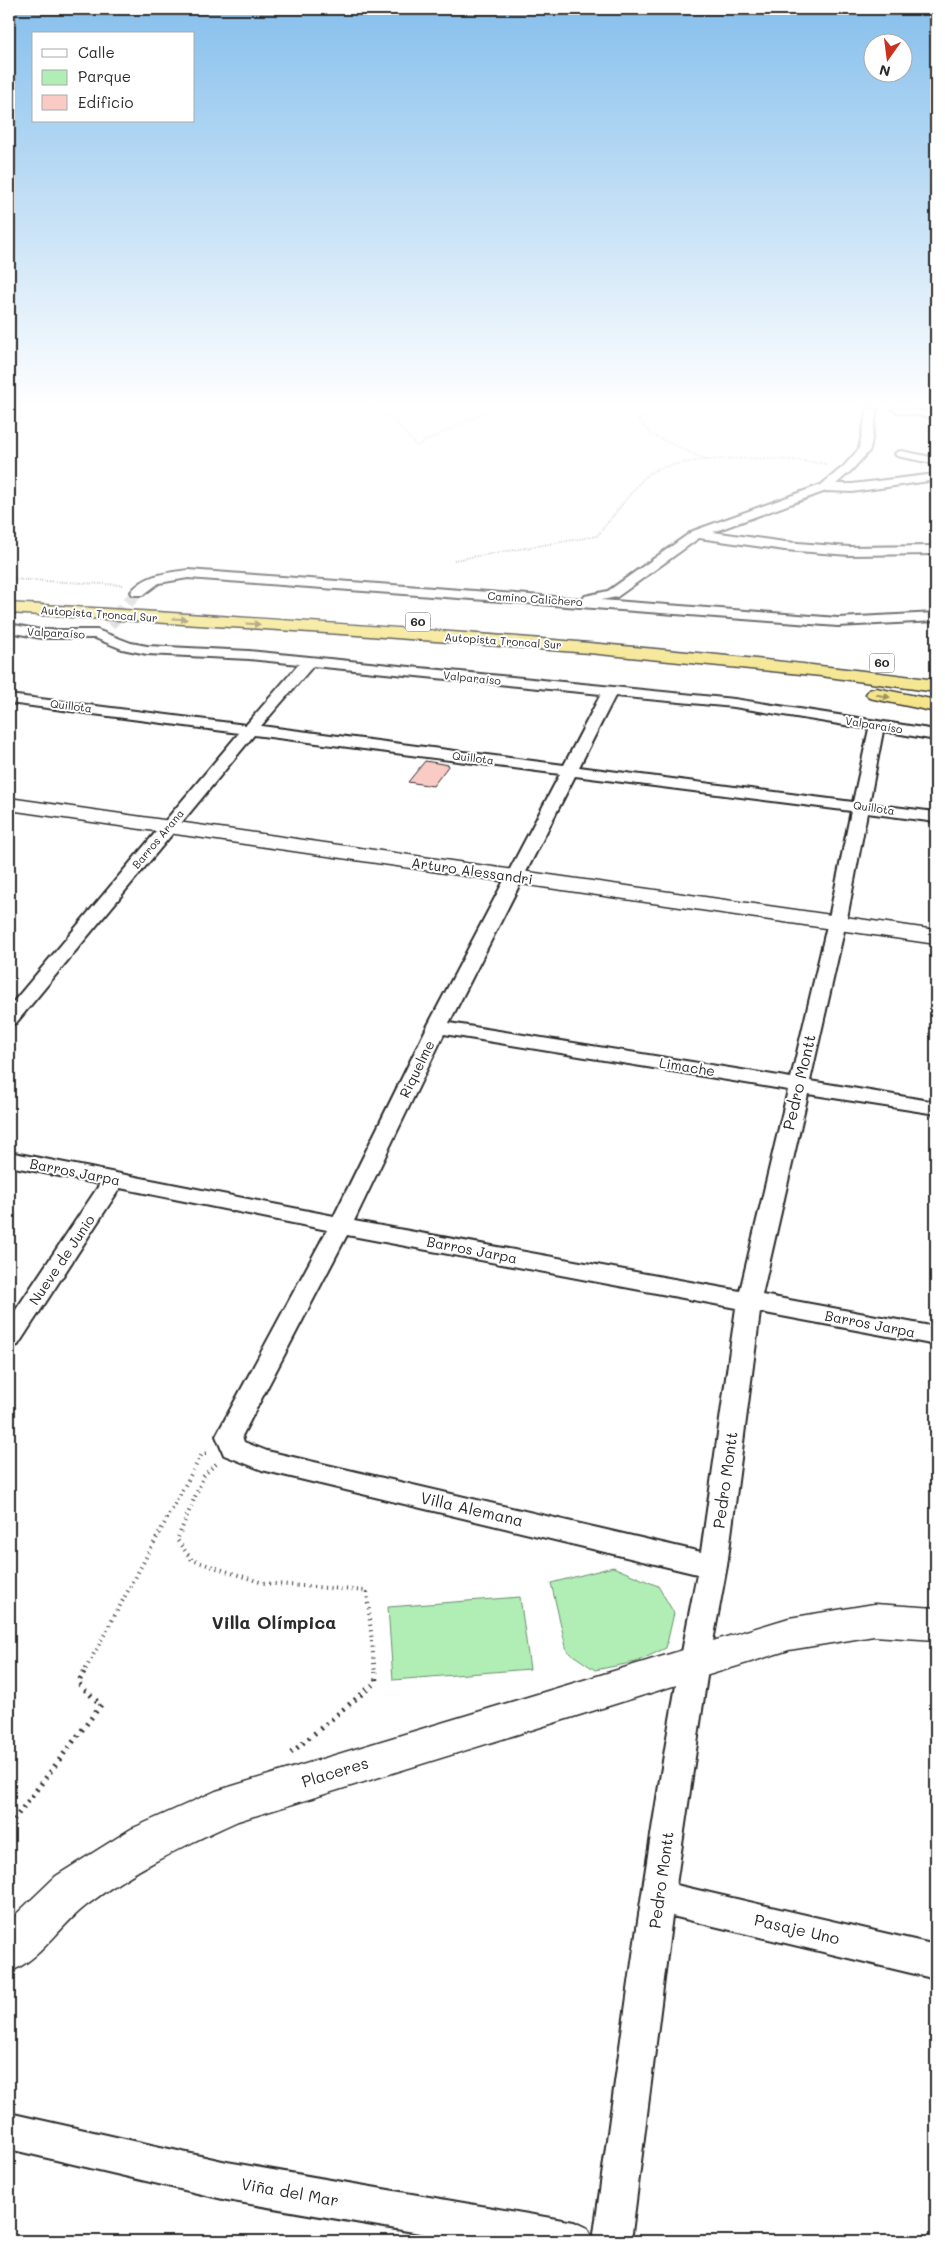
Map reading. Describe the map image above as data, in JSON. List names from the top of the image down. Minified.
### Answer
{"streets":{"highway":["Autopista Troncal Sur","60"],"main road":["Arturo Alessandri","Placeres"],"street":["Camino Calichero","Valparaíso","Quillota","Barros Arana","Limache","Riquelme","Pedro Montt","Barros Jarpa","Nueve de Junio","Villa Alemana","Pasaje Uno","Viña del Mar"]},"crossings":[["Valparaíso","Barros Arana"],["Valparaíso","Riquelme"],["Valparaíso","Pedro Montt"],["Quillota","Barros Arana"],["Quillota","Riquelme"],["Quillota","Pedro Montt"],["Barros Arana","Arturo Alessandri"],["Arturo Alessandri","Riquelme"],["Arturo Alessandri","Pedro Montt"],["Limache","Riquelme"],["Limache","Pedro Montt"],["Riquelme","Barros Jarpa"],["Riquelme","Villa Alemana"],["Pedro Montt","Barros Jarpa"],["Pedro Montt","Villa Alemana"],["Pedro Montt","Placeres"],["Pedro Montt","Pasaje Uno"],["Barros Jarpa","Nueve de Junio"]],"districts":["Villa Olímpica"],"legend":["Calle","Parque","Edificio"],"north":"bottom"}
